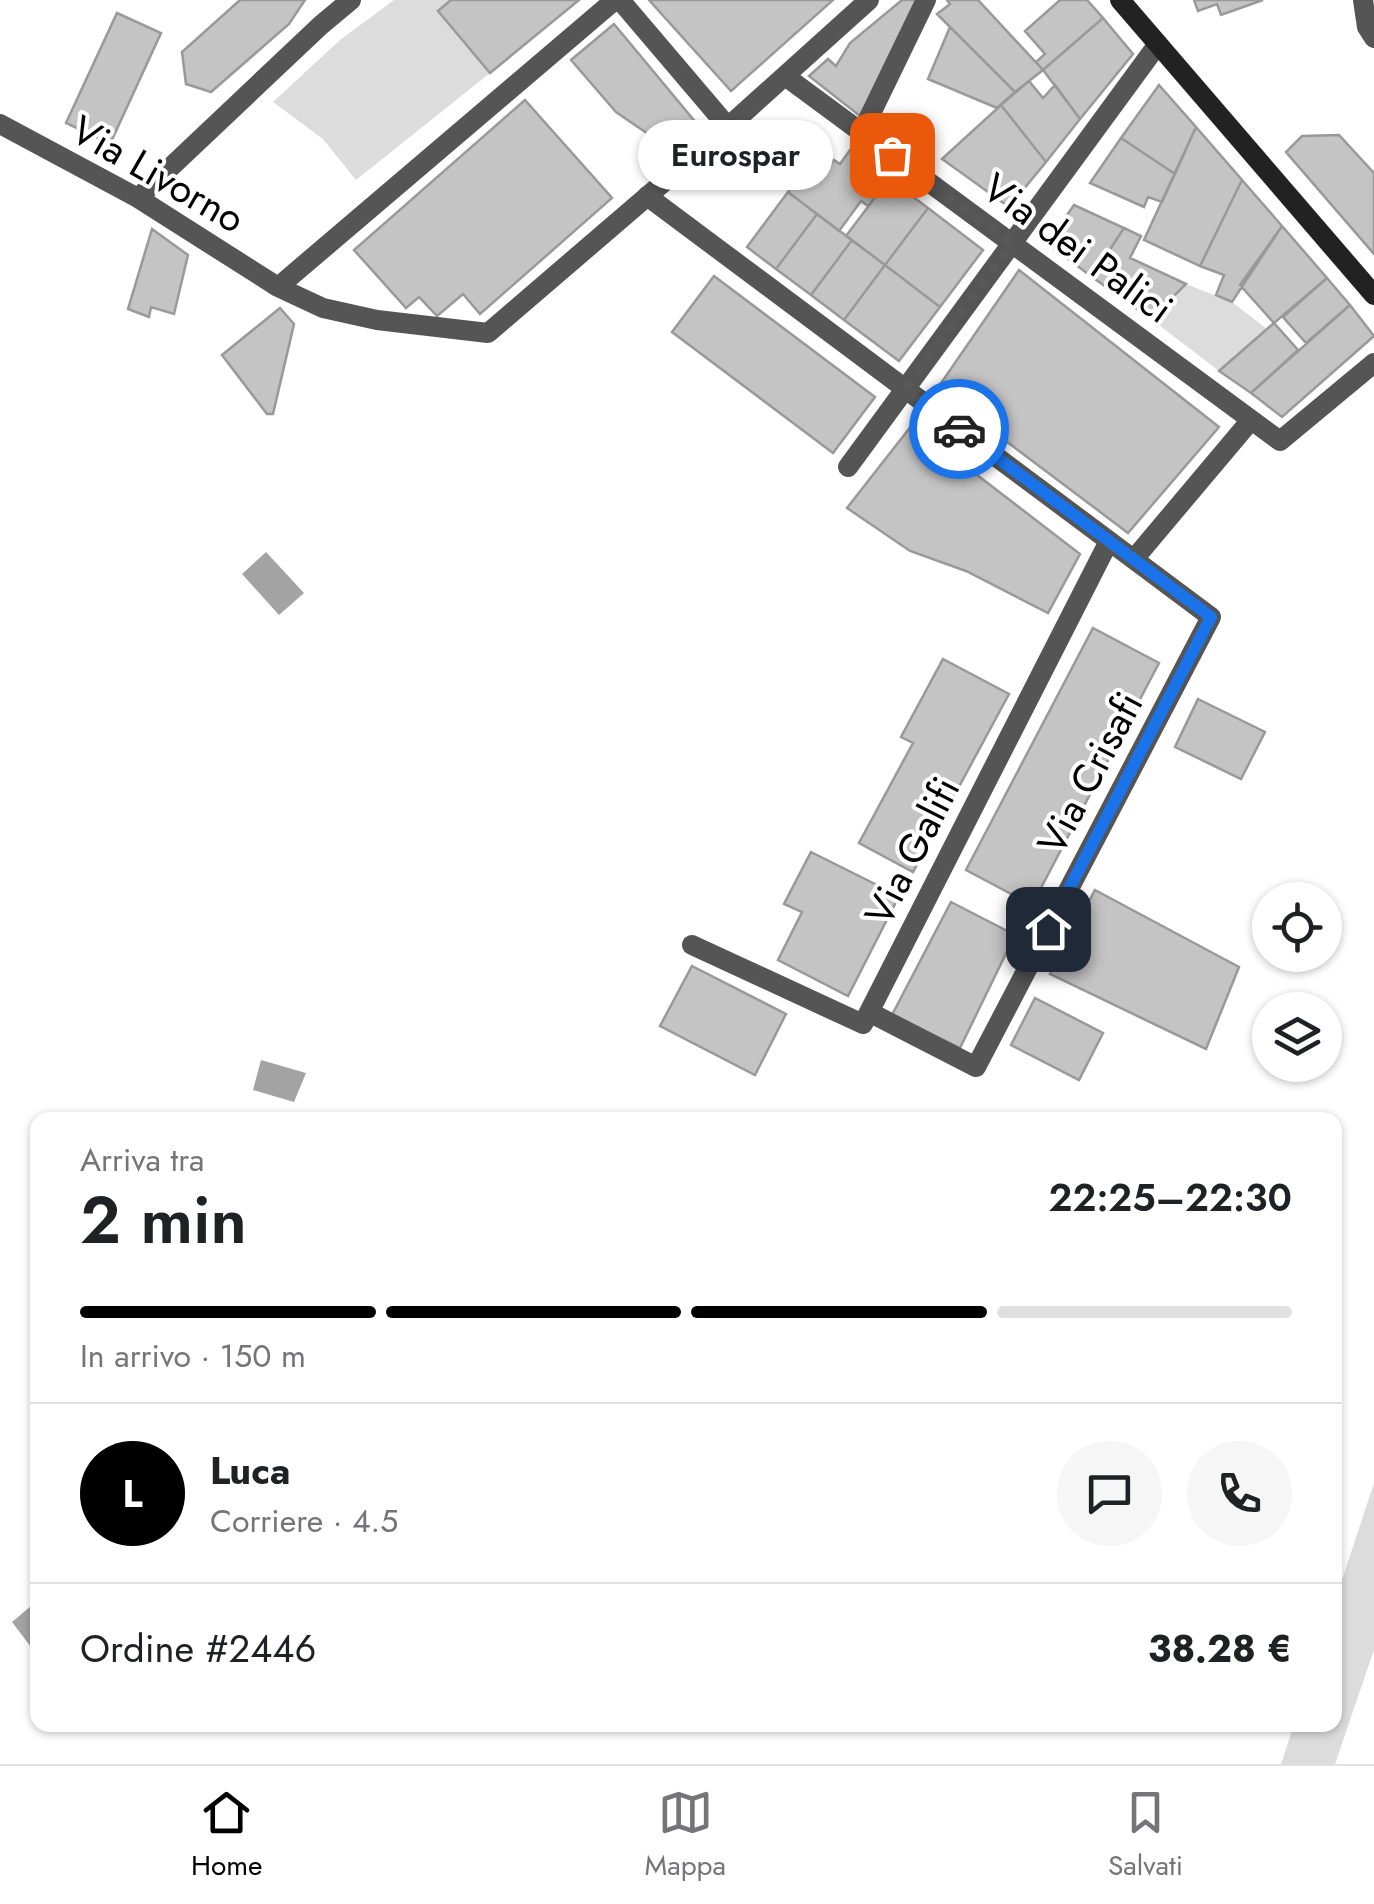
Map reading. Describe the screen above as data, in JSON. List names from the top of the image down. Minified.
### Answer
{"streets":{"street":["Via Livorno","Via dei Palici","Via Crisafi","Via Galifi"]},"crossings":[["Via Livorno","Via dei Palici"],["Via Crisafi","Via Galifi"]],"places":["Eurospar"],"page":{"bubble":"Eurospar","heading":["2 min","Arriva tra","22:25–22:30"],"panel":["Luca","Corriere · 4.5","Ordine #2446","38.28 €"],"bar":"In arrivo · 150 m","round":"L","tabs":["Home","Mappa","Salvati"]}}
